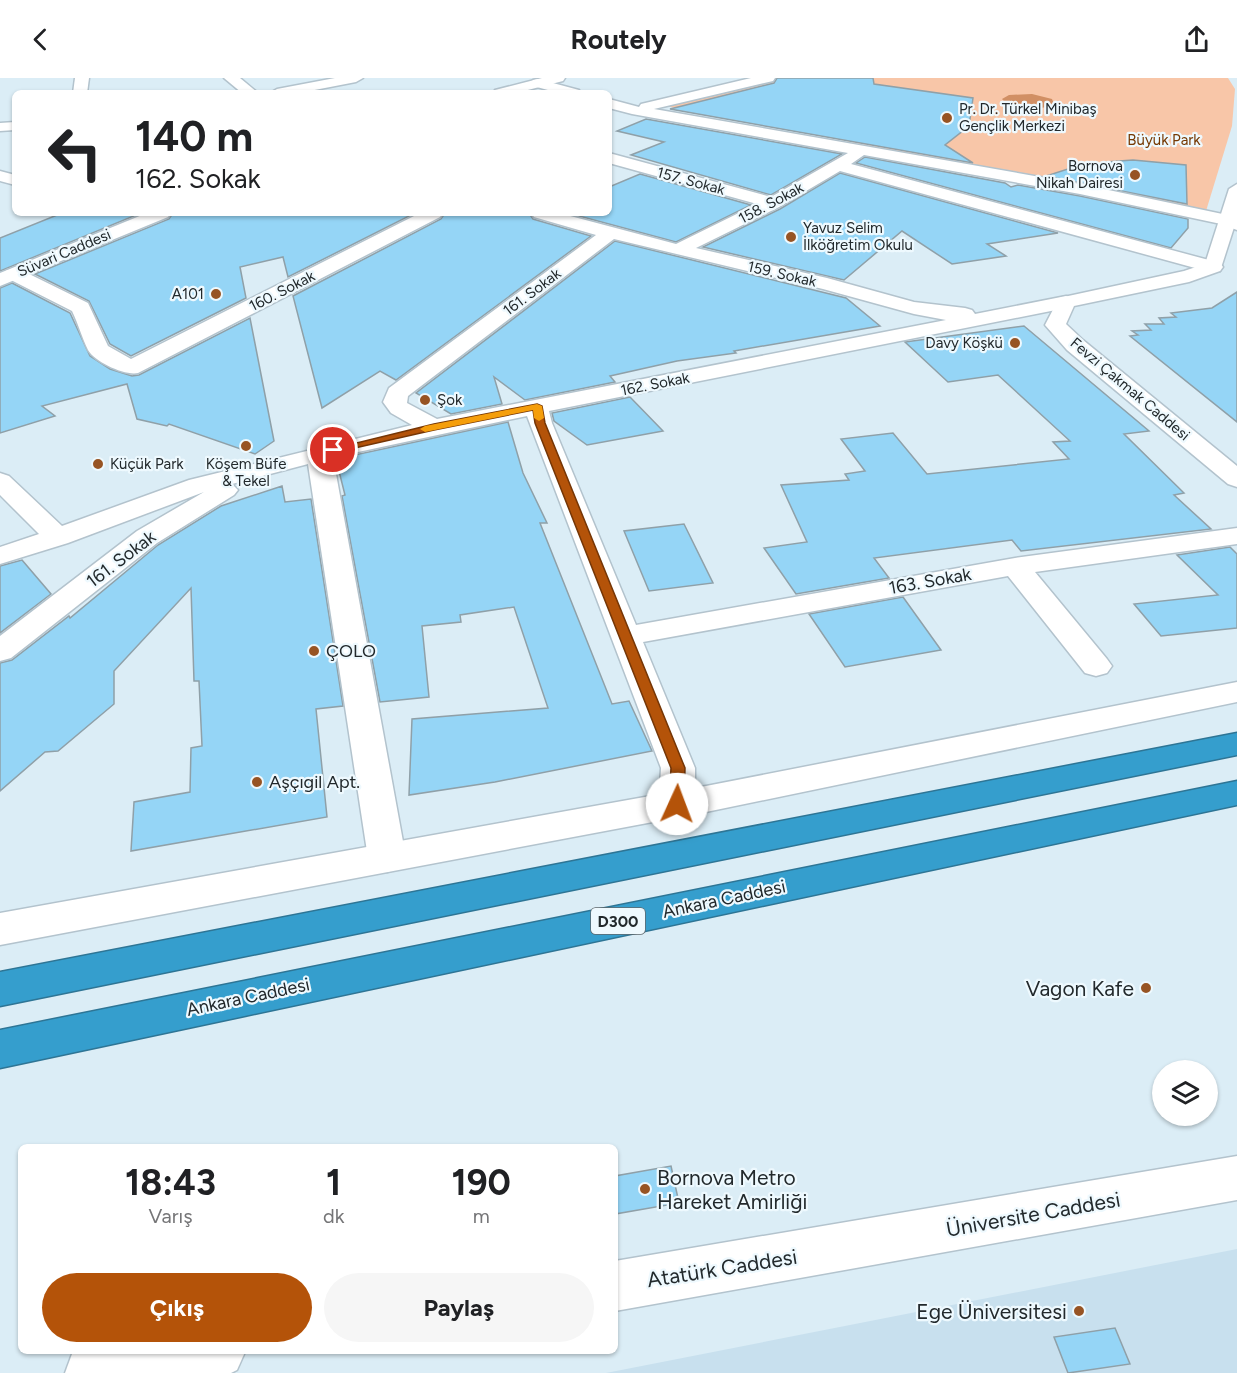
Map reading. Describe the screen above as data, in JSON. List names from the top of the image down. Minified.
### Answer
{"streets":{"highway":["Ankara Caddesi","D300"],"street":["157. Sokak","158. Sokak","Süvari Caddesi","159. Sokak","160. Sokak","161. Sokak","162. Sokak","Fevzi Çakmak Caddesi","163. Sokak","Üniversite Caddesi","Atatürk Caddesi"]},"crossings":[["157. Sokak","158. Sokak"],["158. Sokak","159. Sokak"],["Süvari Caddesi","160. Sokak"],["159. Sokak","161. Sokak"],["159. Sokak","162. Sokak"],["161. Sokak","162. Sokak"],["162. Sokak","Fevzi Çakmak Caddesi"],["Üniversite Caddesi","Atatürk Caddesi"]],"parks":["Büyük Park"],"places":["Pr. Dr. Türkel Minibaş Gençlik Merkezi","Bornova Nikah Dairesi","Yavuz Selim İlköğretim Okulu","A101","Davy Köşkü","Şok","Köşem Büfe & Tekel","Küçük Park","ÇOLO","Aşçıgil Apt.","Vagon Kafe","Bornova Metro Hareket Amirliği","Ege Üniversitesi"],"page":{"header":"Routely","turn":["140 m","162. Sokak"],"eta":["18:43","Varış","1","dk","190","m"],"buttons":["Çıkış","Paylaş"]}}
